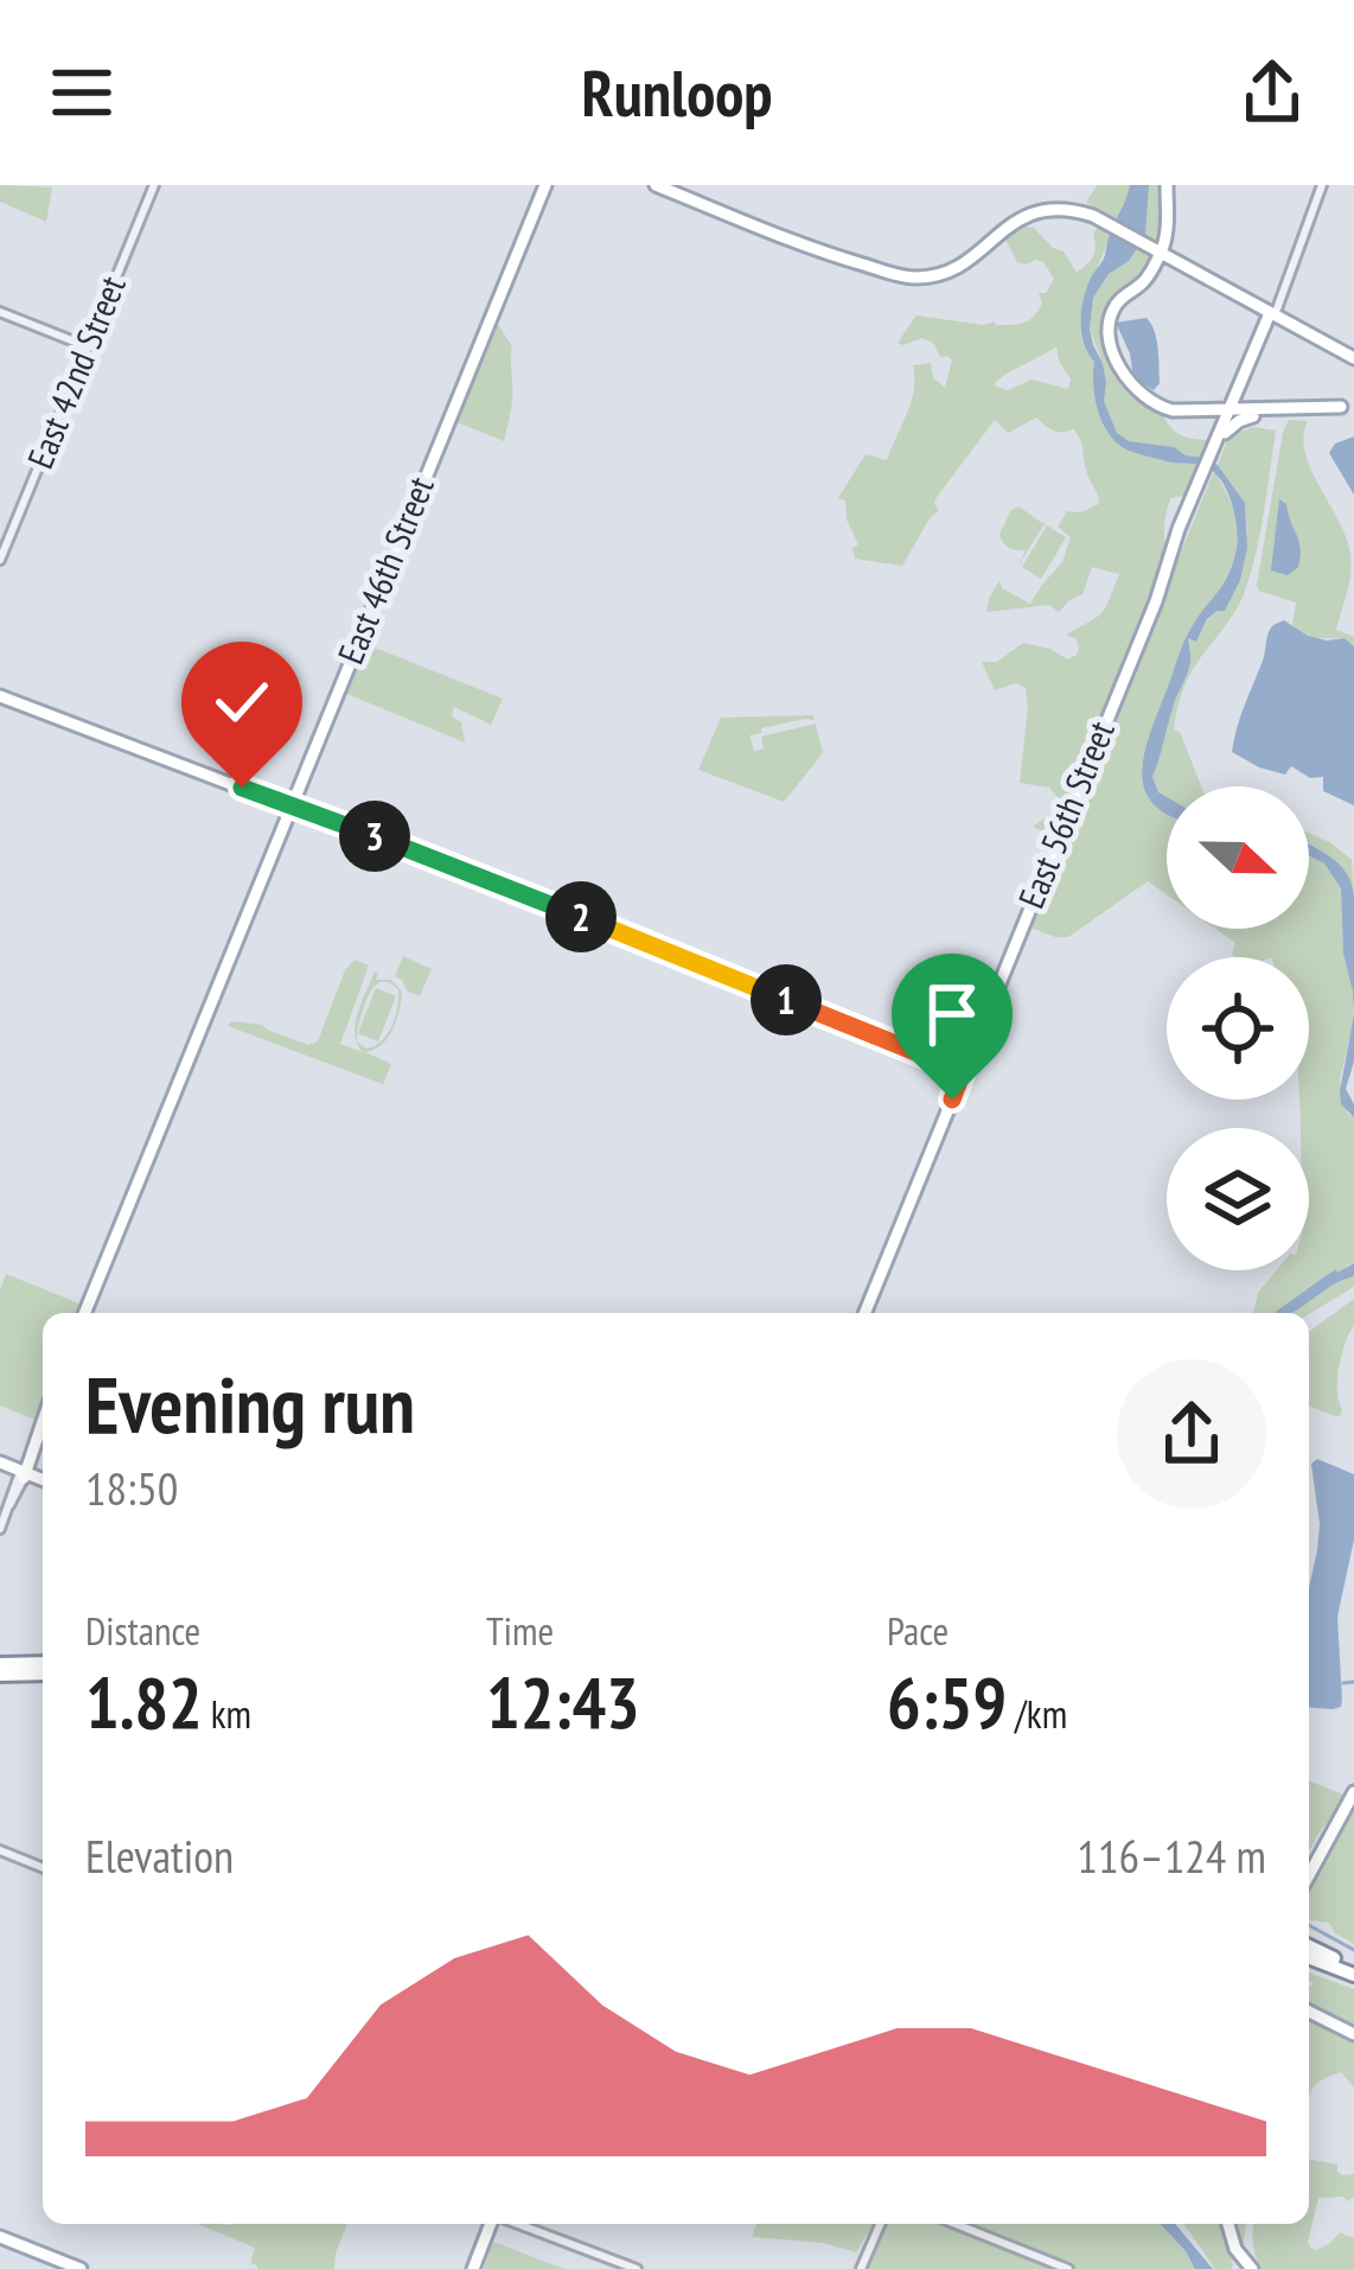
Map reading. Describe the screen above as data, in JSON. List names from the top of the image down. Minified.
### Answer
{"streets":{"main road":["East 46th Street","East 56th Street"],"street":["East 42nd Street"]},"north":"right","page":{"header":"Runloop","pins":["3","2","1"],"heading":["Evening run","18:50"],"stats":[["Distance","1.82 km"],["Time","12:43"],["Pace","6:59 /km"]],"chart":["Elevation","116–124 m"]}}
